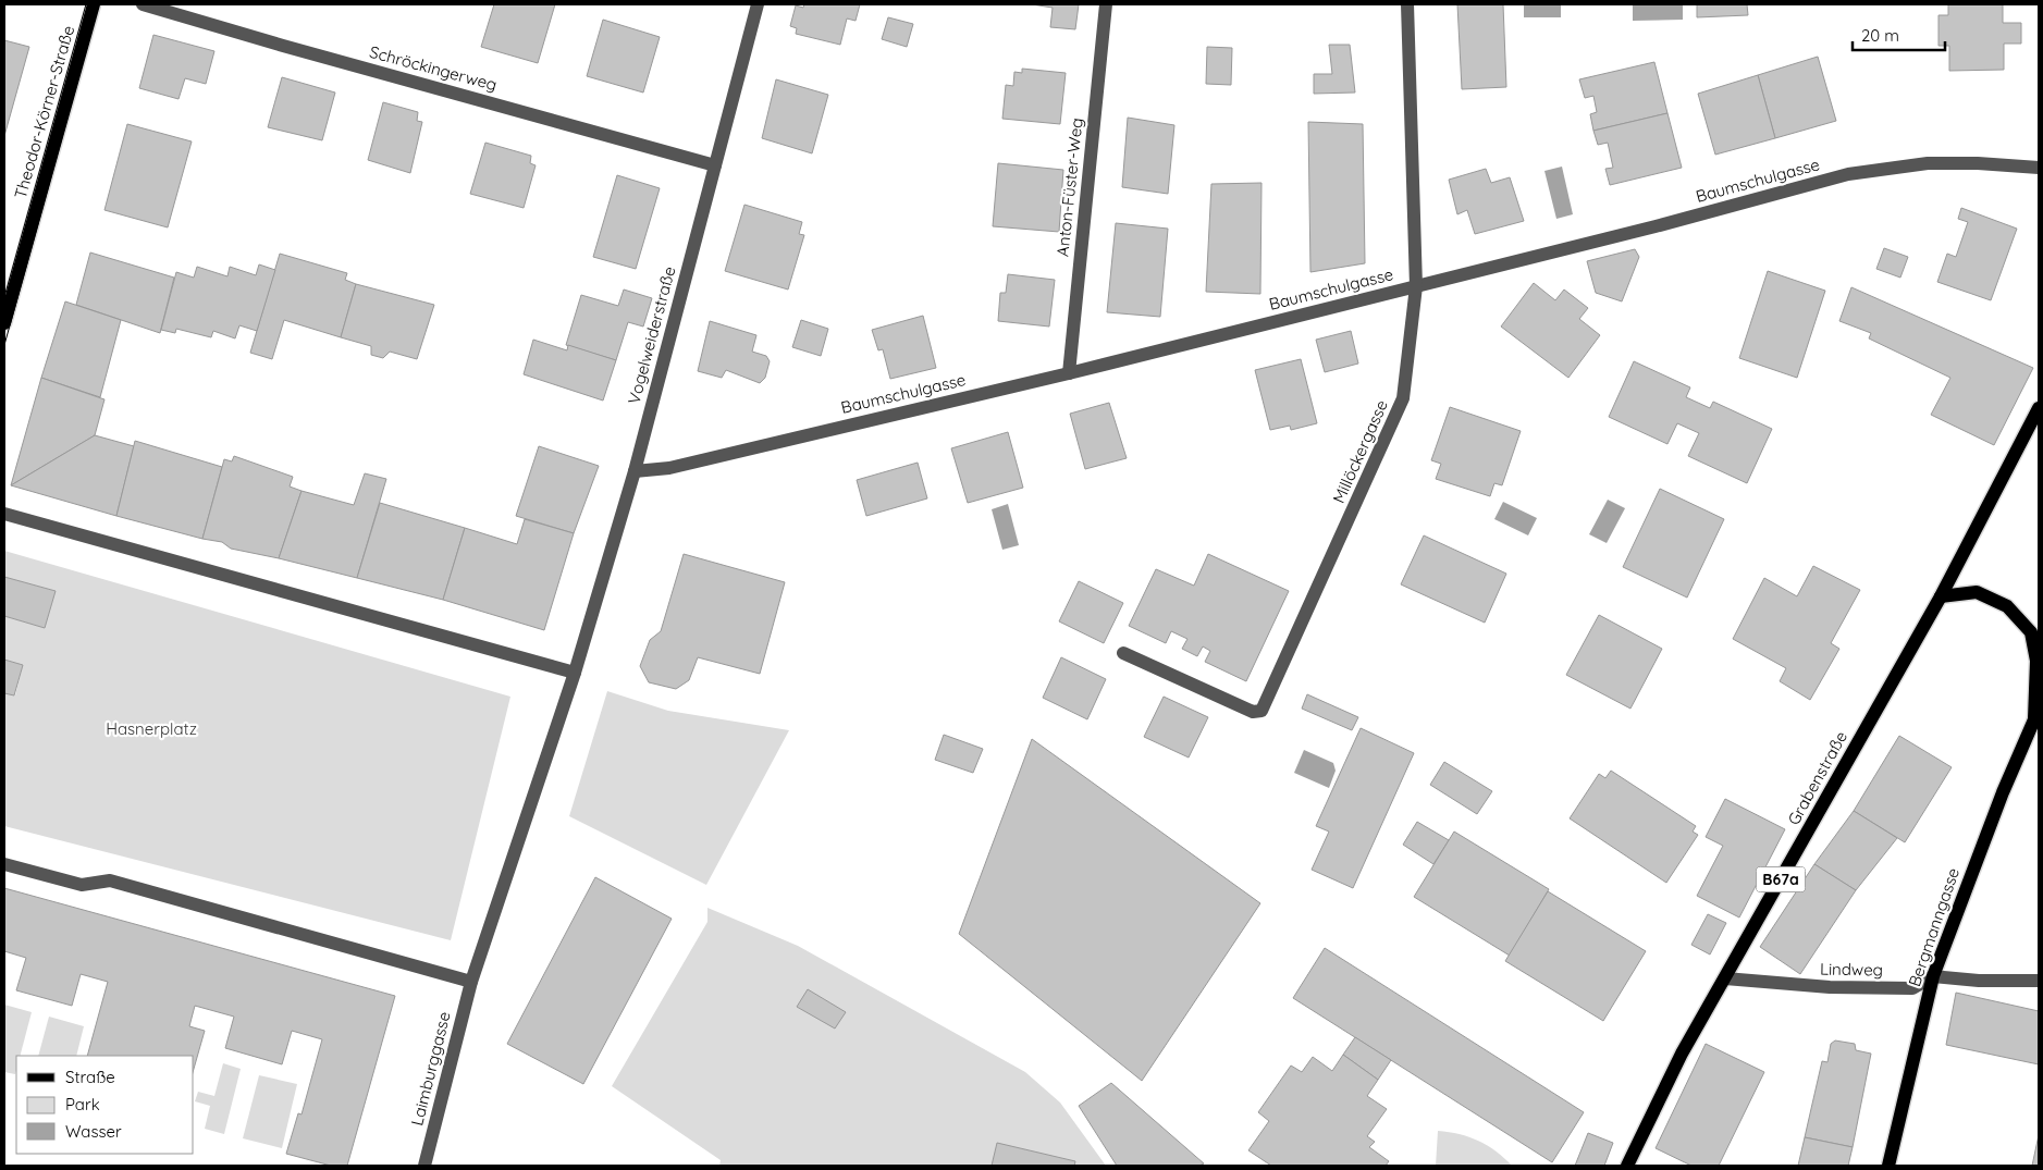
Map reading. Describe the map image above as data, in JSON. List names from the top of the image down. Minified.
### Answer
{"streets":{"main road":["Theodor-Körner-Straße","Grabenstraße","B67a","Bergmanngasse"],"street":["Schröckingerweg","Baumschulgasse","Anton-Füster-Weg","Vogelweiderstraße","Millöckergasse","Lindweg","Laimburggasse"]},"crossings":[["Schröckingerweg","Vogelweiderstraße"],["Baumschulgasse","Anton-Füster-Weg"],["Baumschulgasse","Vogelweiderstraße"],["Baumschulgasse","Millöckergasse"],["Grabenstraße","Lindweg"],["Bergmanngasse","Lindweg"]],"parks":["Hasnerplatz"],"legend":["Straße","Park","Wasser"],"scale_bar":"20 m"}
